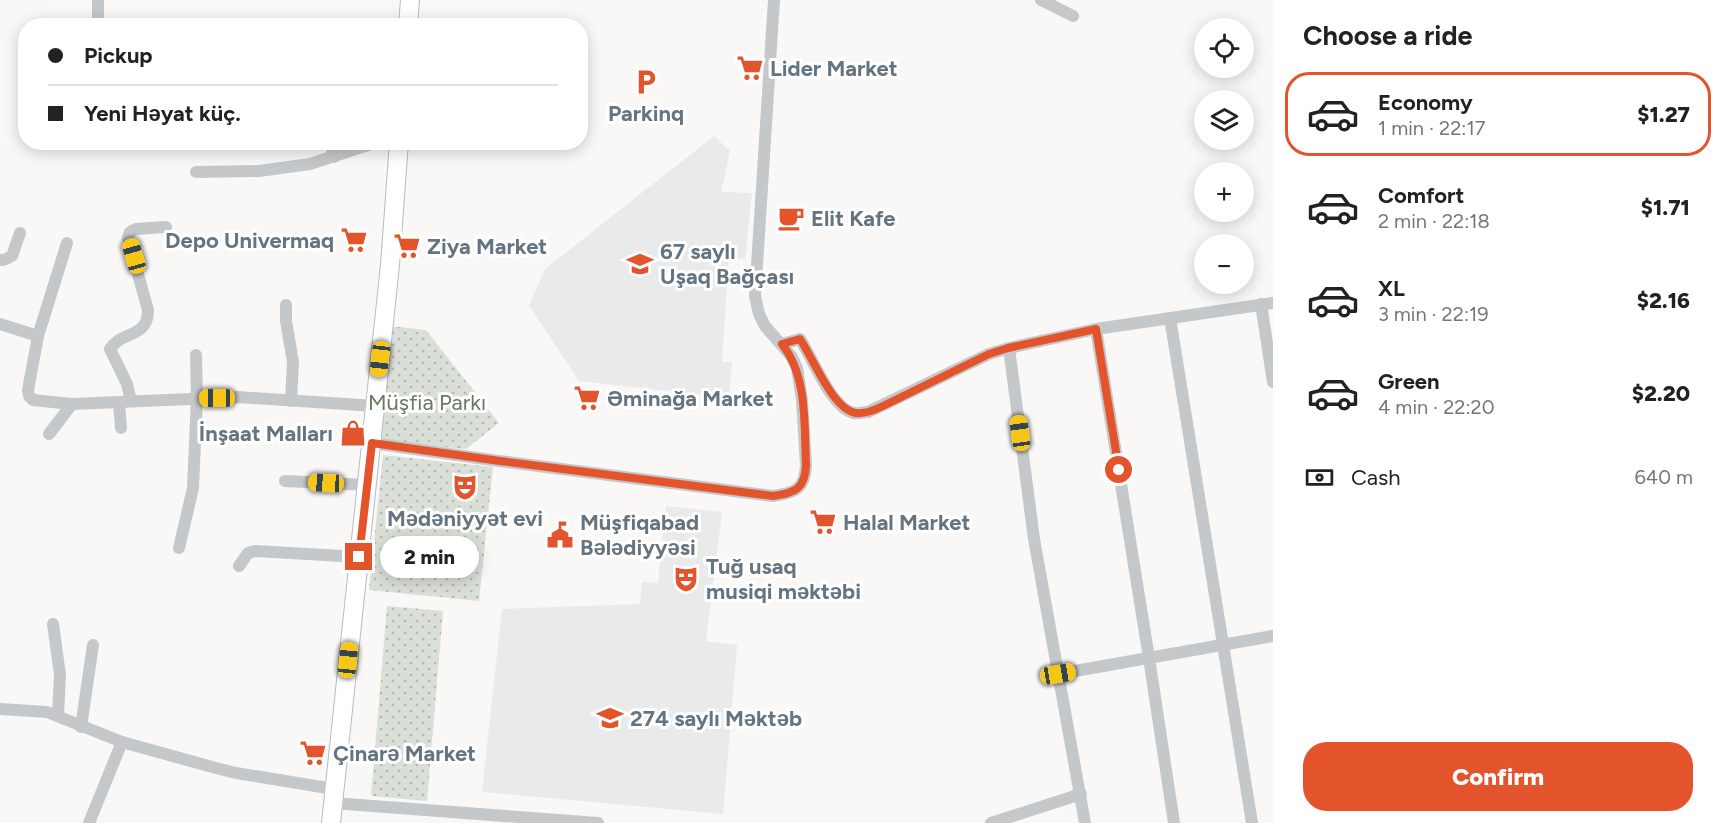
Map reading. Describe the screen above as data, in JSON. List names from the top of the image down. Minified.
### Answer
{"parks":["Müşfia Parkı"],"places":{"supermarket":["Lider Market","Depo Univermaq","Ziya Market","Əminağa Market","Halal Market","Çinarə Market"],"parking":["Parkinq"],"cafe":["Elit Kafe"],"school or university":["67 saylı Uşaq Bağçası","274 saylı Məktəb"],"shop":["İnşaat Malları"],"theatre":["Mədəniyyət evi","Tuğ usaq musiqi məktəbi"],"public building":["Müşfiqabad Bələdiyyəsi"]},"page":{"heading":"Choose a ride","map_buttons":["+","−"],"banner":["Pickup","Yeni Həyat küç."],"list":[{"name":"Economy","note":"1 min · 22:17","value":"$1.27"},{"name":"Comfort","note":"2 min · 22:18","value":"$1.71"},{"name":"XL","note":"3 min · 22:19","value":"$2.16"},{"name":"Green","note":"4 min · 22:20","value":"$2.20"}],"pay":["Cash","640 m"],"bubble":"2 min","buttons":"Confirm"}}
